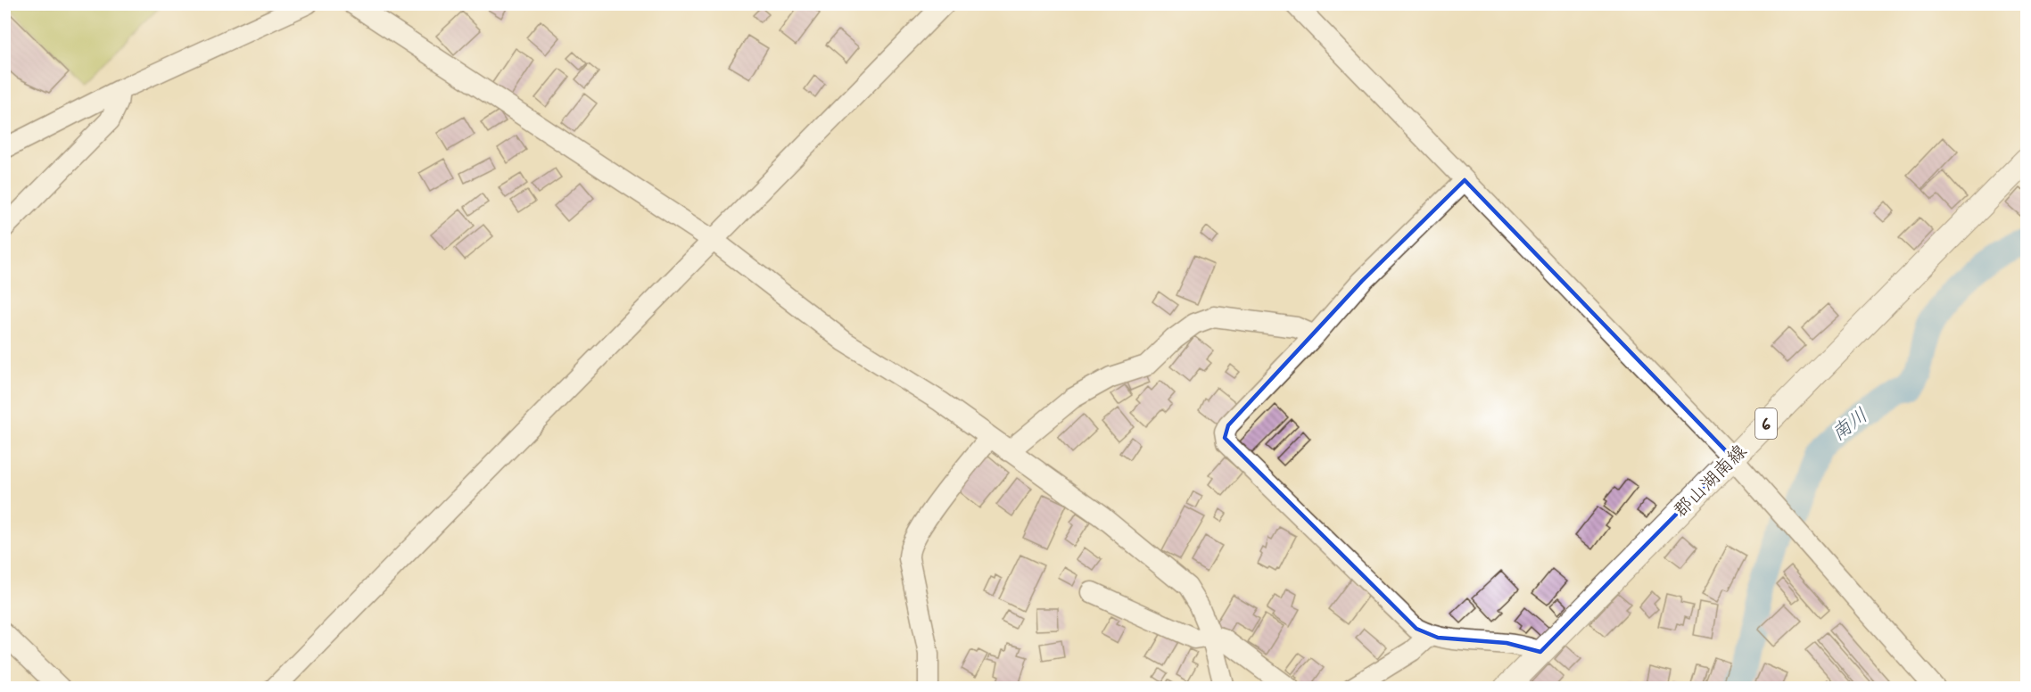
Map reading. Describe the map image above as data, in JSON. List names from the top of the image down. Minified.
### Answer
{"streets":{"main road":["6","郡山湖南線"]},"water":["南川"]}
